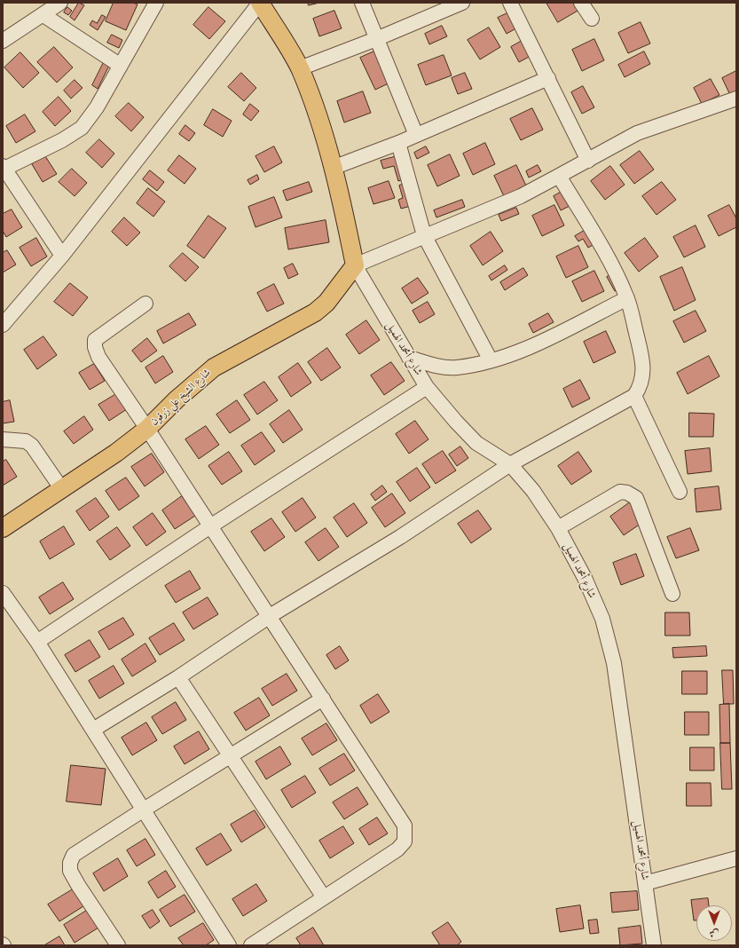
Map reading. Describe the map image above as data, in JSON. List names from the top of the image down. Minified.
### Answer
{"streets":{"main road":["شارع الشيخ علي زرقون"],"street":["شارع أمحمد الهميل"]},"crossings":[["شارع أمحمد الهميل","شارع الشيخ علي زرقون"]],"north":"bottom"}
